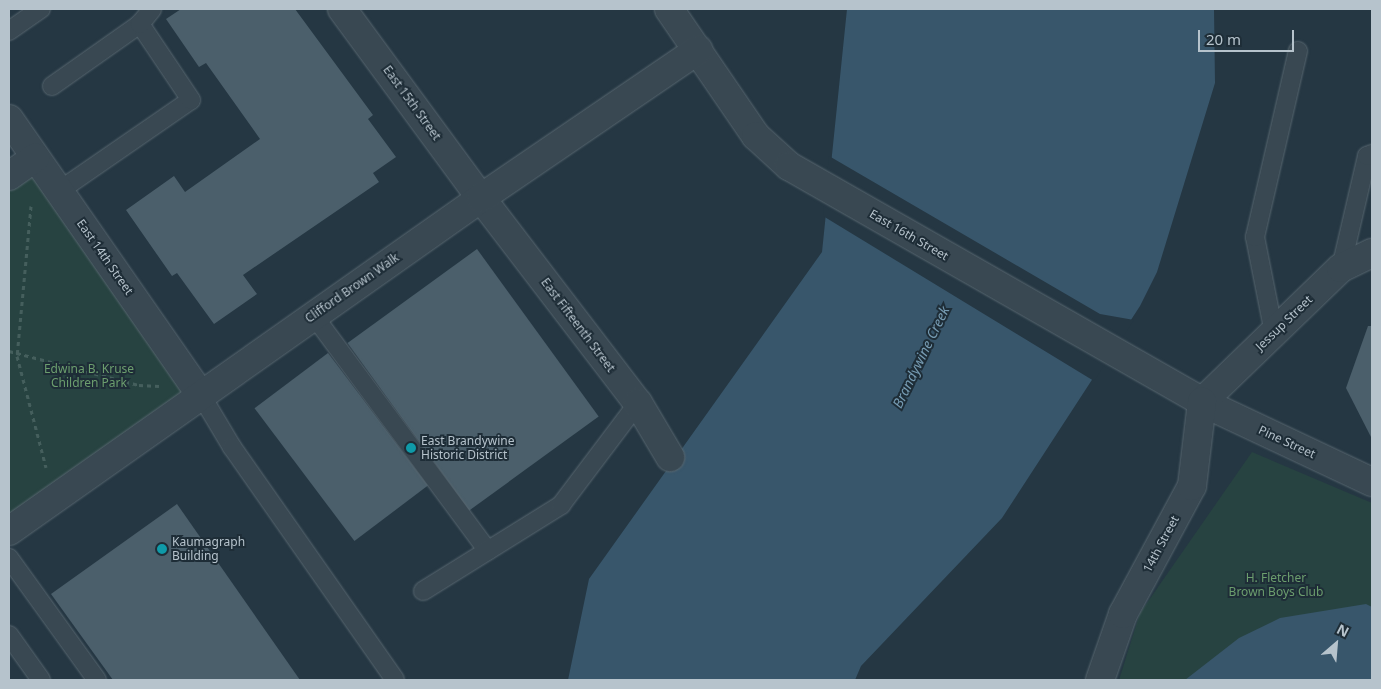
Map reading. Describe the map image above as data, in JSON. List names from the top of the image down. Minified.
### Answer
{"streets":{"street":["East 15th Street","East 16th Street","East 14th Street","Clifford Brown Walk","Jessup Street","East Fifteenth Street","Pine Street","14th Street"]},"crossings":[["East 15th Street","Clifford Brown Walk"],["East 15th Street","East Fifteenth Street"],["East 16th Street","Clifford Brown Walk"],["East 16th Street","Jessup Street"],["East 16th Street","Pine Street"],["East 16th Street","14th Street"],["East 14th Street","Clifford Brown Walk"],["Clifford Brown Walk","East Fifteenth Street"],["Jessup Street","Pine Street"],["Jessup Street","14th Street"],["Pine Street","14th Street"]],"water":["Brandywine Creek"],"parks":["Edwina B. Kruse Children Park","H. Fletcher Brown Boys Club"],"places":["East Brandywine Historic District","Kaumagraph Building"],"scale_bar":"20 m","north":"top right"}
